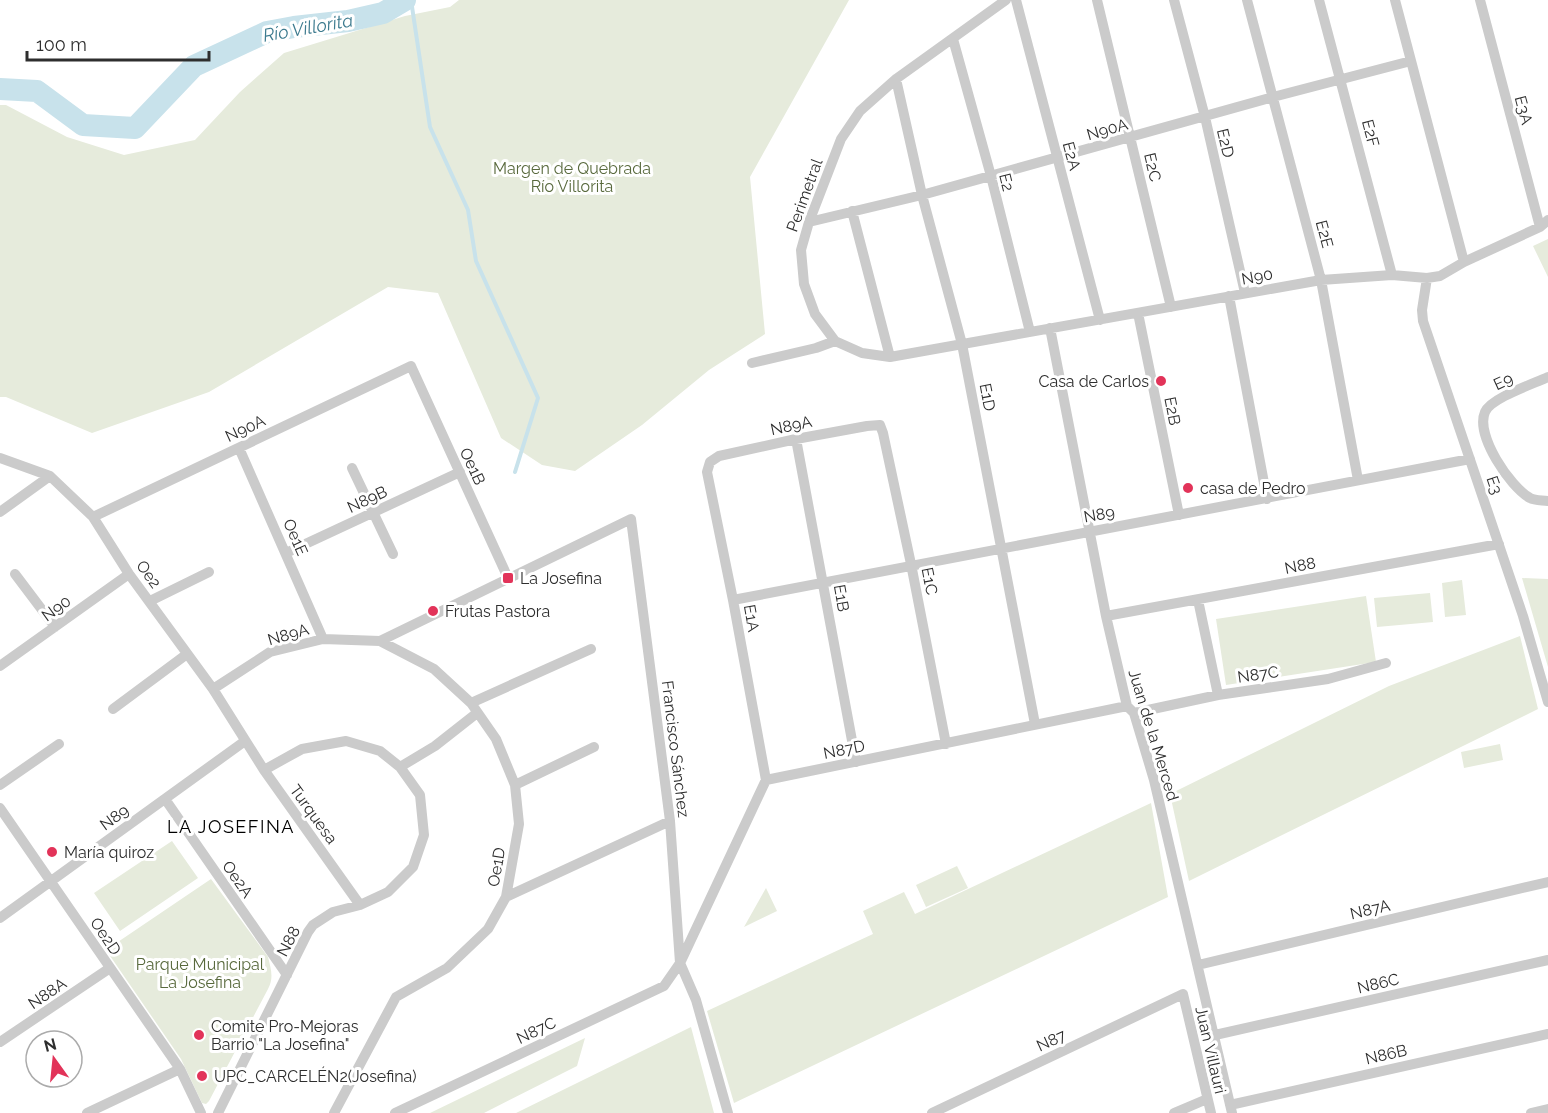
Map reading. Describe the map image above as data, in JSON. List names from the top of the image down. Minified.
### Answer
{"streets":{"street":["E3A","N90A","E2F","E2D","E2A","E2C","E2","Perimetral","E2E","N90","E9","E1D","E2B","N89A","Oe1B","E3","N89B","N89","Oe1E","N88","Oe2","E1C","E1B","E1A","N87C","Juan de la Merced","Francisco Sánchez","N87D","Turquesa","Oe1D","Oe2A","N87A","Oe2D","N86C","N88A","N87","Juan Villauri","N86B"]},"crossings":[["E3A","N90"],["N90A","E2F"],["N90A","E2D"],["N90A","E2A"],["N90A","E2C"],["N90A","E2"],["N90A","Perimetral"],["N90A","E2E"],["N90A","E1D"],["N90A","Oe1B"],["N90A","Oe1E"],["N90A","Oe2"],["E2F","N90"],["E2D","N90"],["E2A","N90"],["E2C","N90"],["E2","Perimetral"],["E2","N90"],["Perimetral","N90"],["Perimetral","E1D"],["E2E","N90"],["E2E","N89"],["N90","E1D"],["N90","E2B"],["N90","E3"],["N90","Oe2"],["N90","Juan de la Merced"],["E1D","N89"],["E1D","N87D"],["E2B","N89"],["N89A","Oe1B"],["N89A","Oe1E"],["N89A","Oe2"],["N89A","E1C"],["N89A","E1B"],["N89A","E1A"],["N89A","Francisco Sánchez"],["N89A","Oe1D"],["Oe1B","N89B"],["Oe1B","Francisco Sánchez"],["E3","N89"],["E3","N88"],["N89B","Oe1E"],["N89","Oe2"],["N89","E1C"],["N89","E1B"],["N89","E1A"],["N89","Juan de la Merced"],["N89","Turquesa"],["N89","Oe2A"],["N89","Oe2D"],["N88","Juan de la Merced"],["N88","Turquesa"],["N88","Oe2A"],["Oe2","Turquesa"],["E1C","N87D"],["E1B","N87D"],["E1A","N87D"],["N87C","Juan de la Merced"],["N87C","Francisco Sánchez"],["N87C","N87D"],["Juan de la Merced","N87D"],["Juan de la Merced","N87A"],["Juan de la Merced","N86C"],["Juan de la Merced","N86B"],["Oe2D","N88A"],["N87","Juan Villauri"]],"districts":["LA JOSEFINA"],"water":["Río Villorita"],"parks":["Margen de Quebrada Río Villorita","Parque Municipal La Josefina"],"places":{"other":["Casa de Carlos","casa de Pedro","Frutas Pastora","María quiroz","Comite Pro-Mejoras Barrio \"La Josefina\"","UPC_CARCELÉN2(Josefina)"],"transit":["La Josefina"]},"scale_bar":"100 m","north":"top"}
